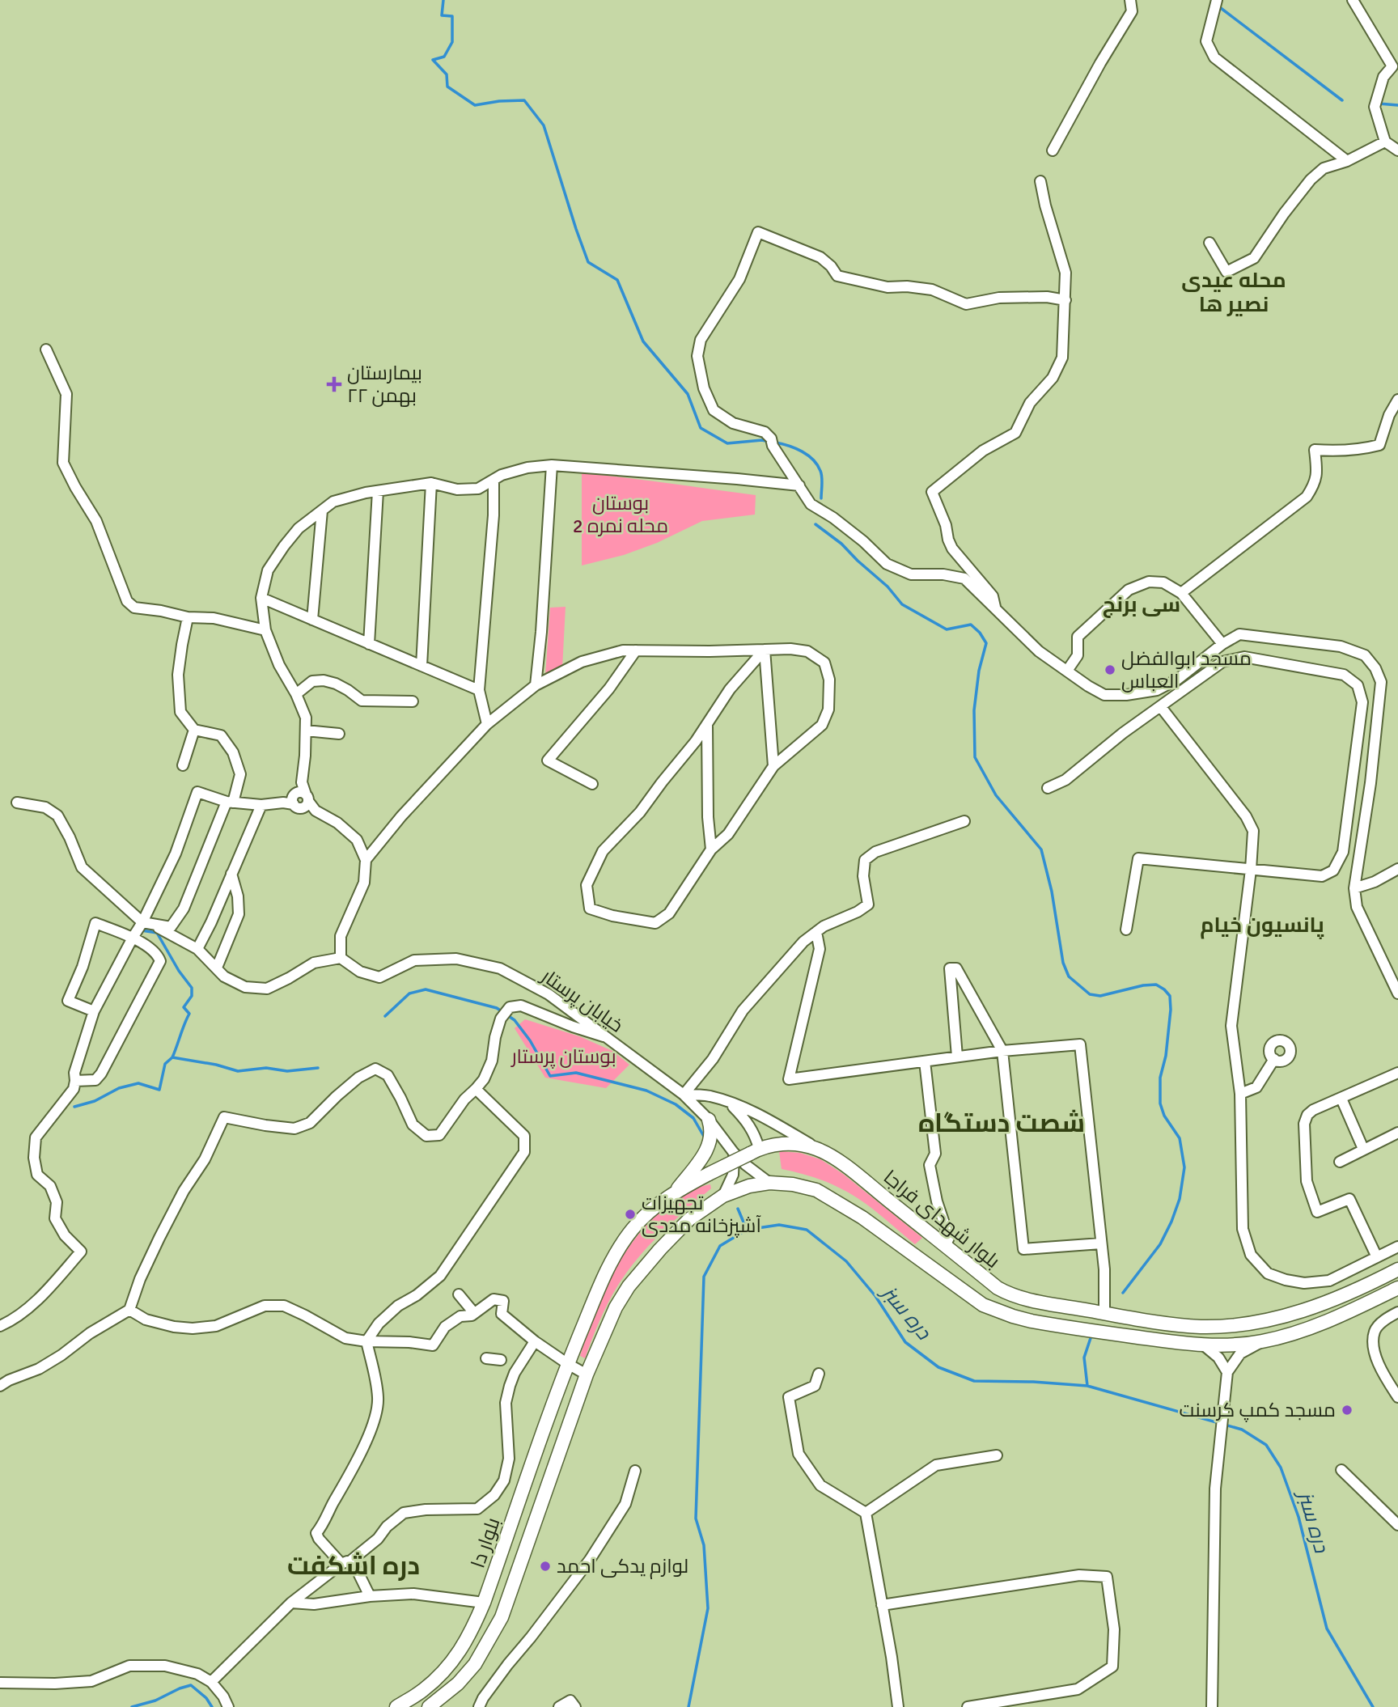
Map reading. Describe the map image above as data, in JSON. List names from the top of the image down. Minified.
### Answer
{"streets":{"main road":["بلوار شهدای فراجا","بلوار دا"],"street":["خیابان پرستار"]},"crossings":[["خیابان پرستار","بلوار شهدای فراجا"],["بلوار شهدای فراجا","بلوار دا"]],"districts":["محله عیدی نصیر ها","سی برنج","پانسیون خیام","شصت دستگاه","دره اشکفت"],"water":["دره سبز"],"parks":["بوستان محله نمره 2","بوستان پرستار"],"places":{"health":["بیمارستان ۲۲ بهمن"],"other":["مسجد ابوالفضل العباس","تجهیزات آشپزخانه مددی","مسجد کمپ کرسنت","لوازم یدکی احمد"]}}
